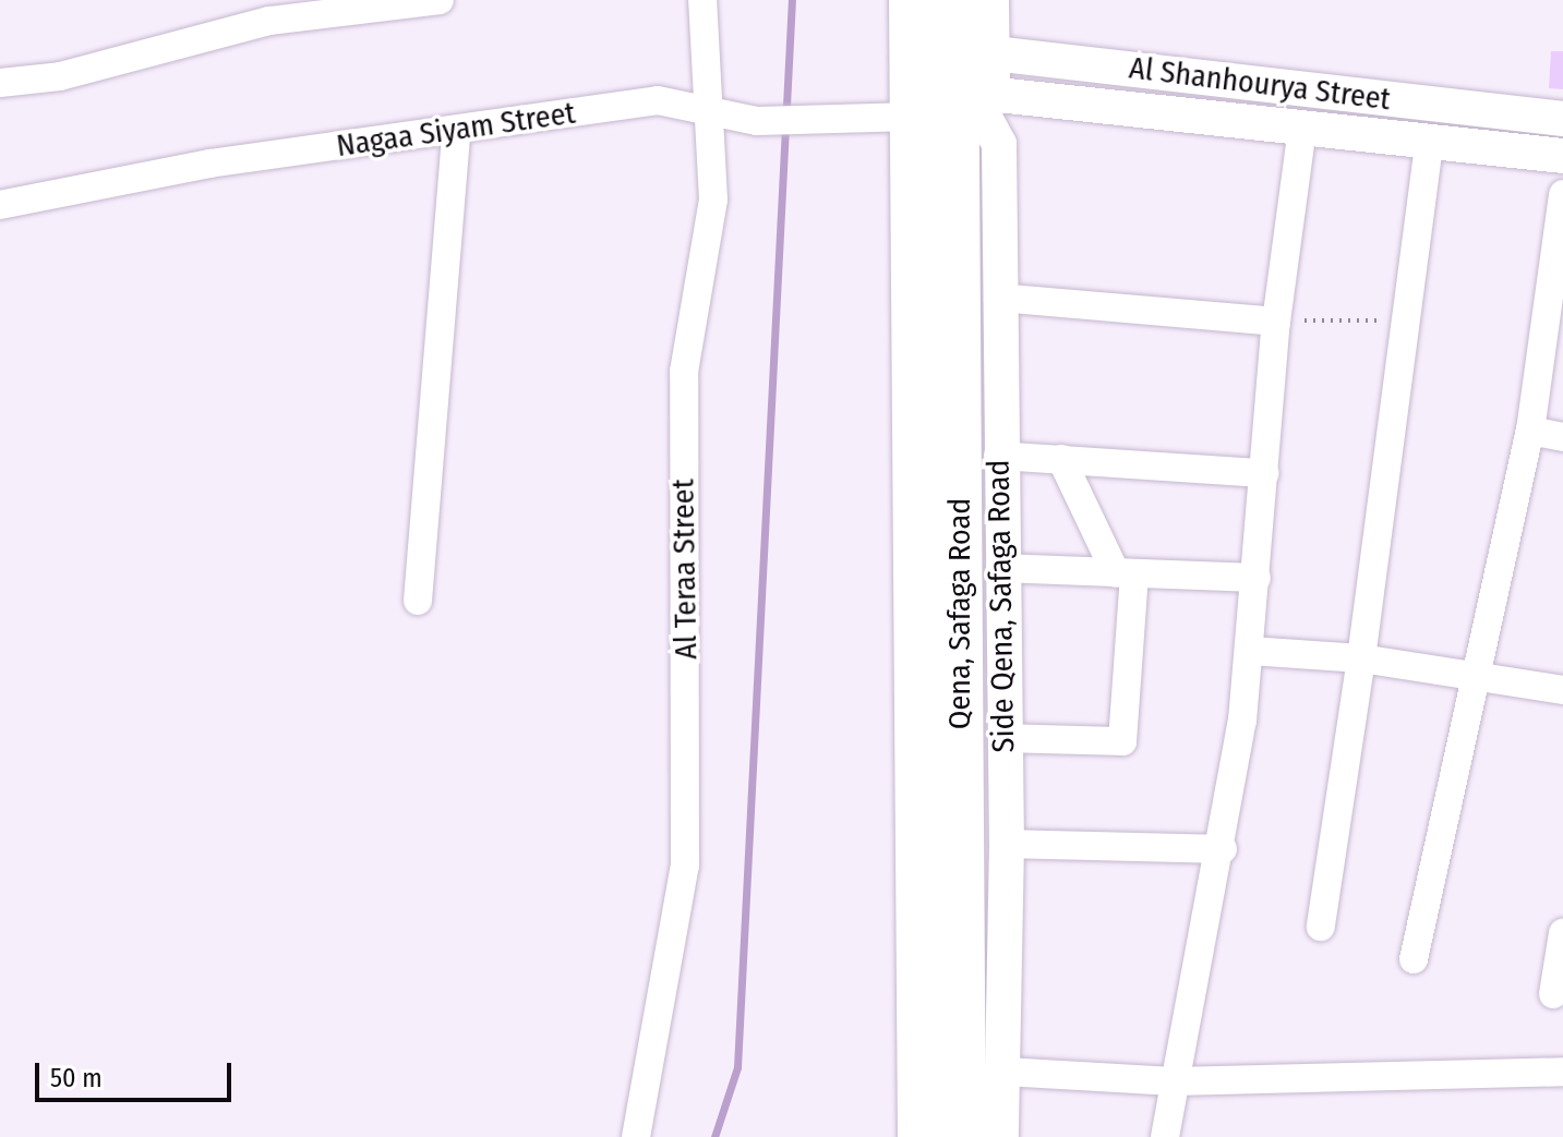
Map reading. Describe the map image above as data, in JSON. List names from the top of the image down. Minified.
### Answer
{"streets":{"highway":["Qena, Safaga Road"],"street":["Al Shanhourya Street","Nagaa Siyam Street","Al Teraa Street","Side Qena, Safaga Road"]},"crossings":[["Al Shanhourya Street","Side Qena, Safaga Road"],["Al Shanhourya Street","Qena, Safaga Road"],["Nagaa Siyam Street","Al Teraa Street"],["Nagaa Siyam Street","Qena, Safaga Road"],["Side Qena, Safaga Road","Qena, Safaga Road"]],"scale_bar":"50 m"}
